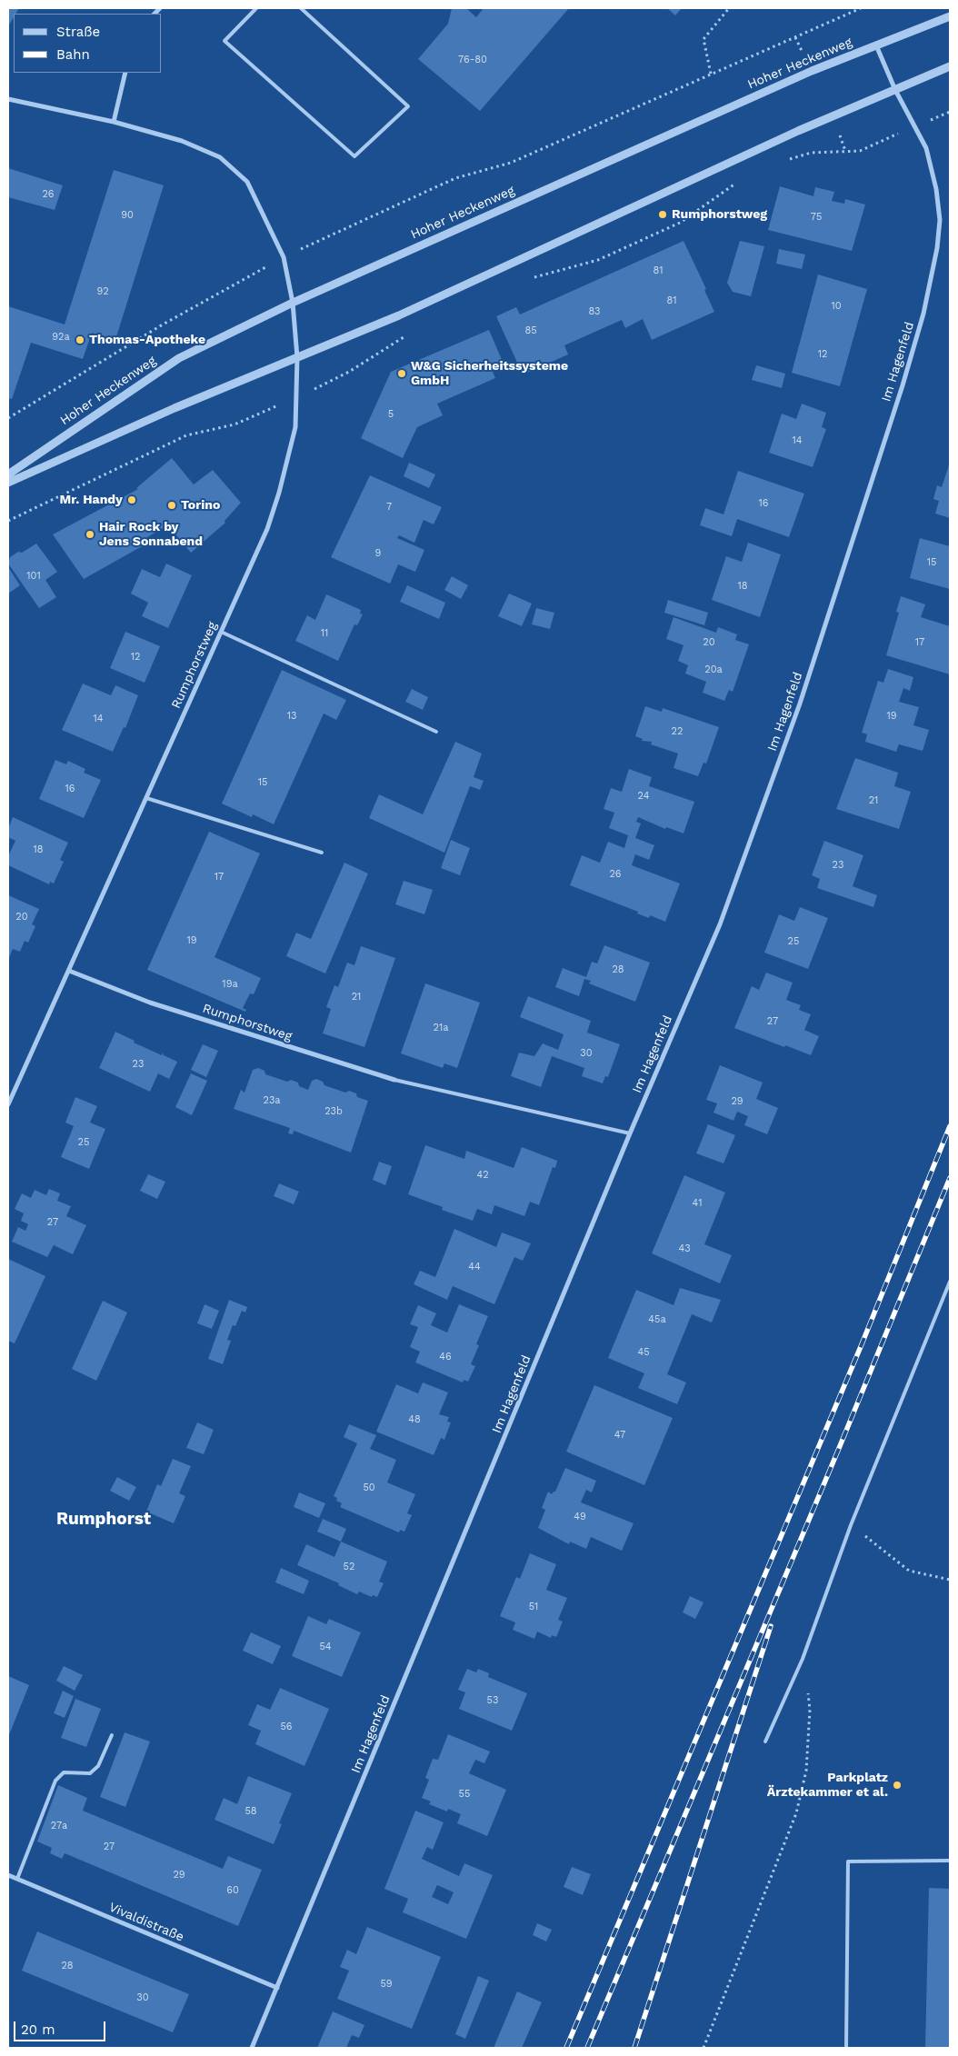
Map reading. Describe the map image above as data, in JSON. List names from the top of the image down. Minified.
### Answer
{"streets":{"street":["Hoher Heckenweg","Im Hagenfeld","Rumphorstweg","Vivaldistraße"]},"crossings":[["Hoher Heckenweg","Im Hagenfeld"],["Hoher Heckenweg","Rumphorstweg"],["Im Hagenfeld","Vivaldistraße"]],"districts":["Rumphorst"],"places":["Rumphorstweg","Thomas-Apotheke","W&G Sicherheitssysteme GmbH","Mr. Handy","Torino","Hair Rock by Jens Sonnabend","Parkplatz Ärztekammer et al."],"house_numbers":["76-80","26","90","75","81","92","81","10","83","85","92a","12","5","14","16","7","9","15","101","18","11","20","17","12","20a","13","19","14","22","15","16","24","21","18","23","26","17","20","19","25","28","19a","21","27","21a","30","23","23a","29","23b","25","42","41","27","43","44","45a","45","46","48","47","50","49","52","51","54","53","56","55","58","27a","27","29","60","28","59","30"],"legend":["Straße","Bahn"],"scale_bar":"20 m"}
